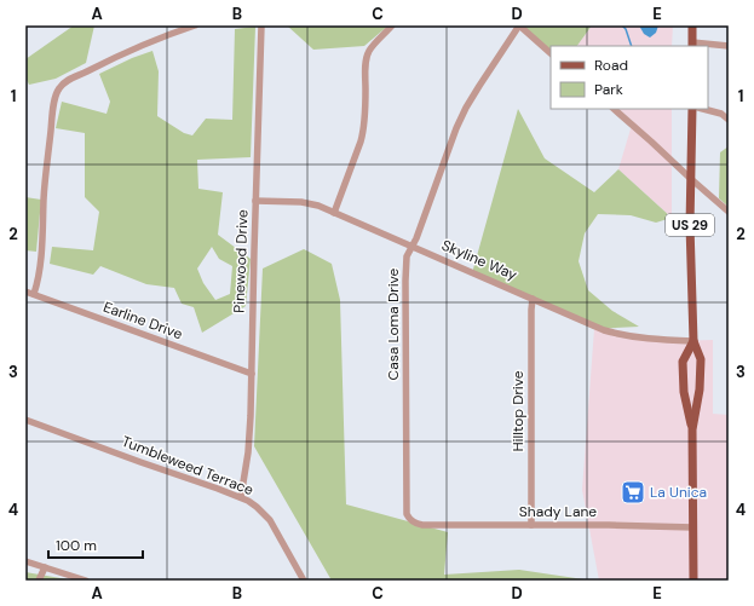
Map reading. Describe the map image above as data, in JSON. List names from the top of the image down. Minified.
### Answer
{"streets":{"main road":["US 29"],"street":["Skyline Way","Pinewood Drive","Earline Drive","Casa Loma Drive","Hilltop Drive","Tumbleweed Terrace","Shady Lane"]},"crossings":[["US 29","Skyline Way"],["US 29","Shady Lane"],["Skyline Way","Pinewood Drive"],["Skyline Way","Casa Loma Drive"],["Skyline Way","Hilltop Drive"],["Pinewood Drive","Earline Drive"],["Pinewood Drive","Tumbleweed Terrace"],["Casa Loma Drive","Shady Lane"],["Hilltop Drive","Shady Lane"]],"places":{"supermarket":["La Unica"]},"legend":["Road","Park"],"scale_bar":"100 m","grid":{"columns":["A","B","C","D","E"],"rows":["1","2","3","4"]}}
